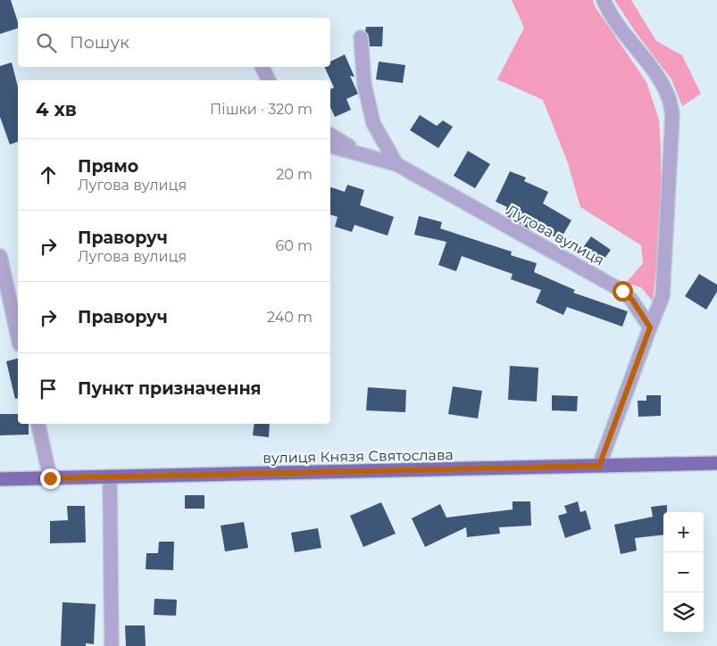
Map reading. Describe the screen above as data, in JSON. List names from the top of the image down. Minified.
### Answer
{"streets":{"main road":["вулиця Князя Святослава"],"street":["Лугова вулиця"]},"page":{"search":"Пошук","heading":["4 хв","Пішки · 320 m"],"list":[["Прямо","Лугова вулиця","20 m"],["Праворуч","Лугова вулиця","60 m"],["Праворуч","240 m"],"Пункт призначення"],"map_buttons":["+","−"]}}
